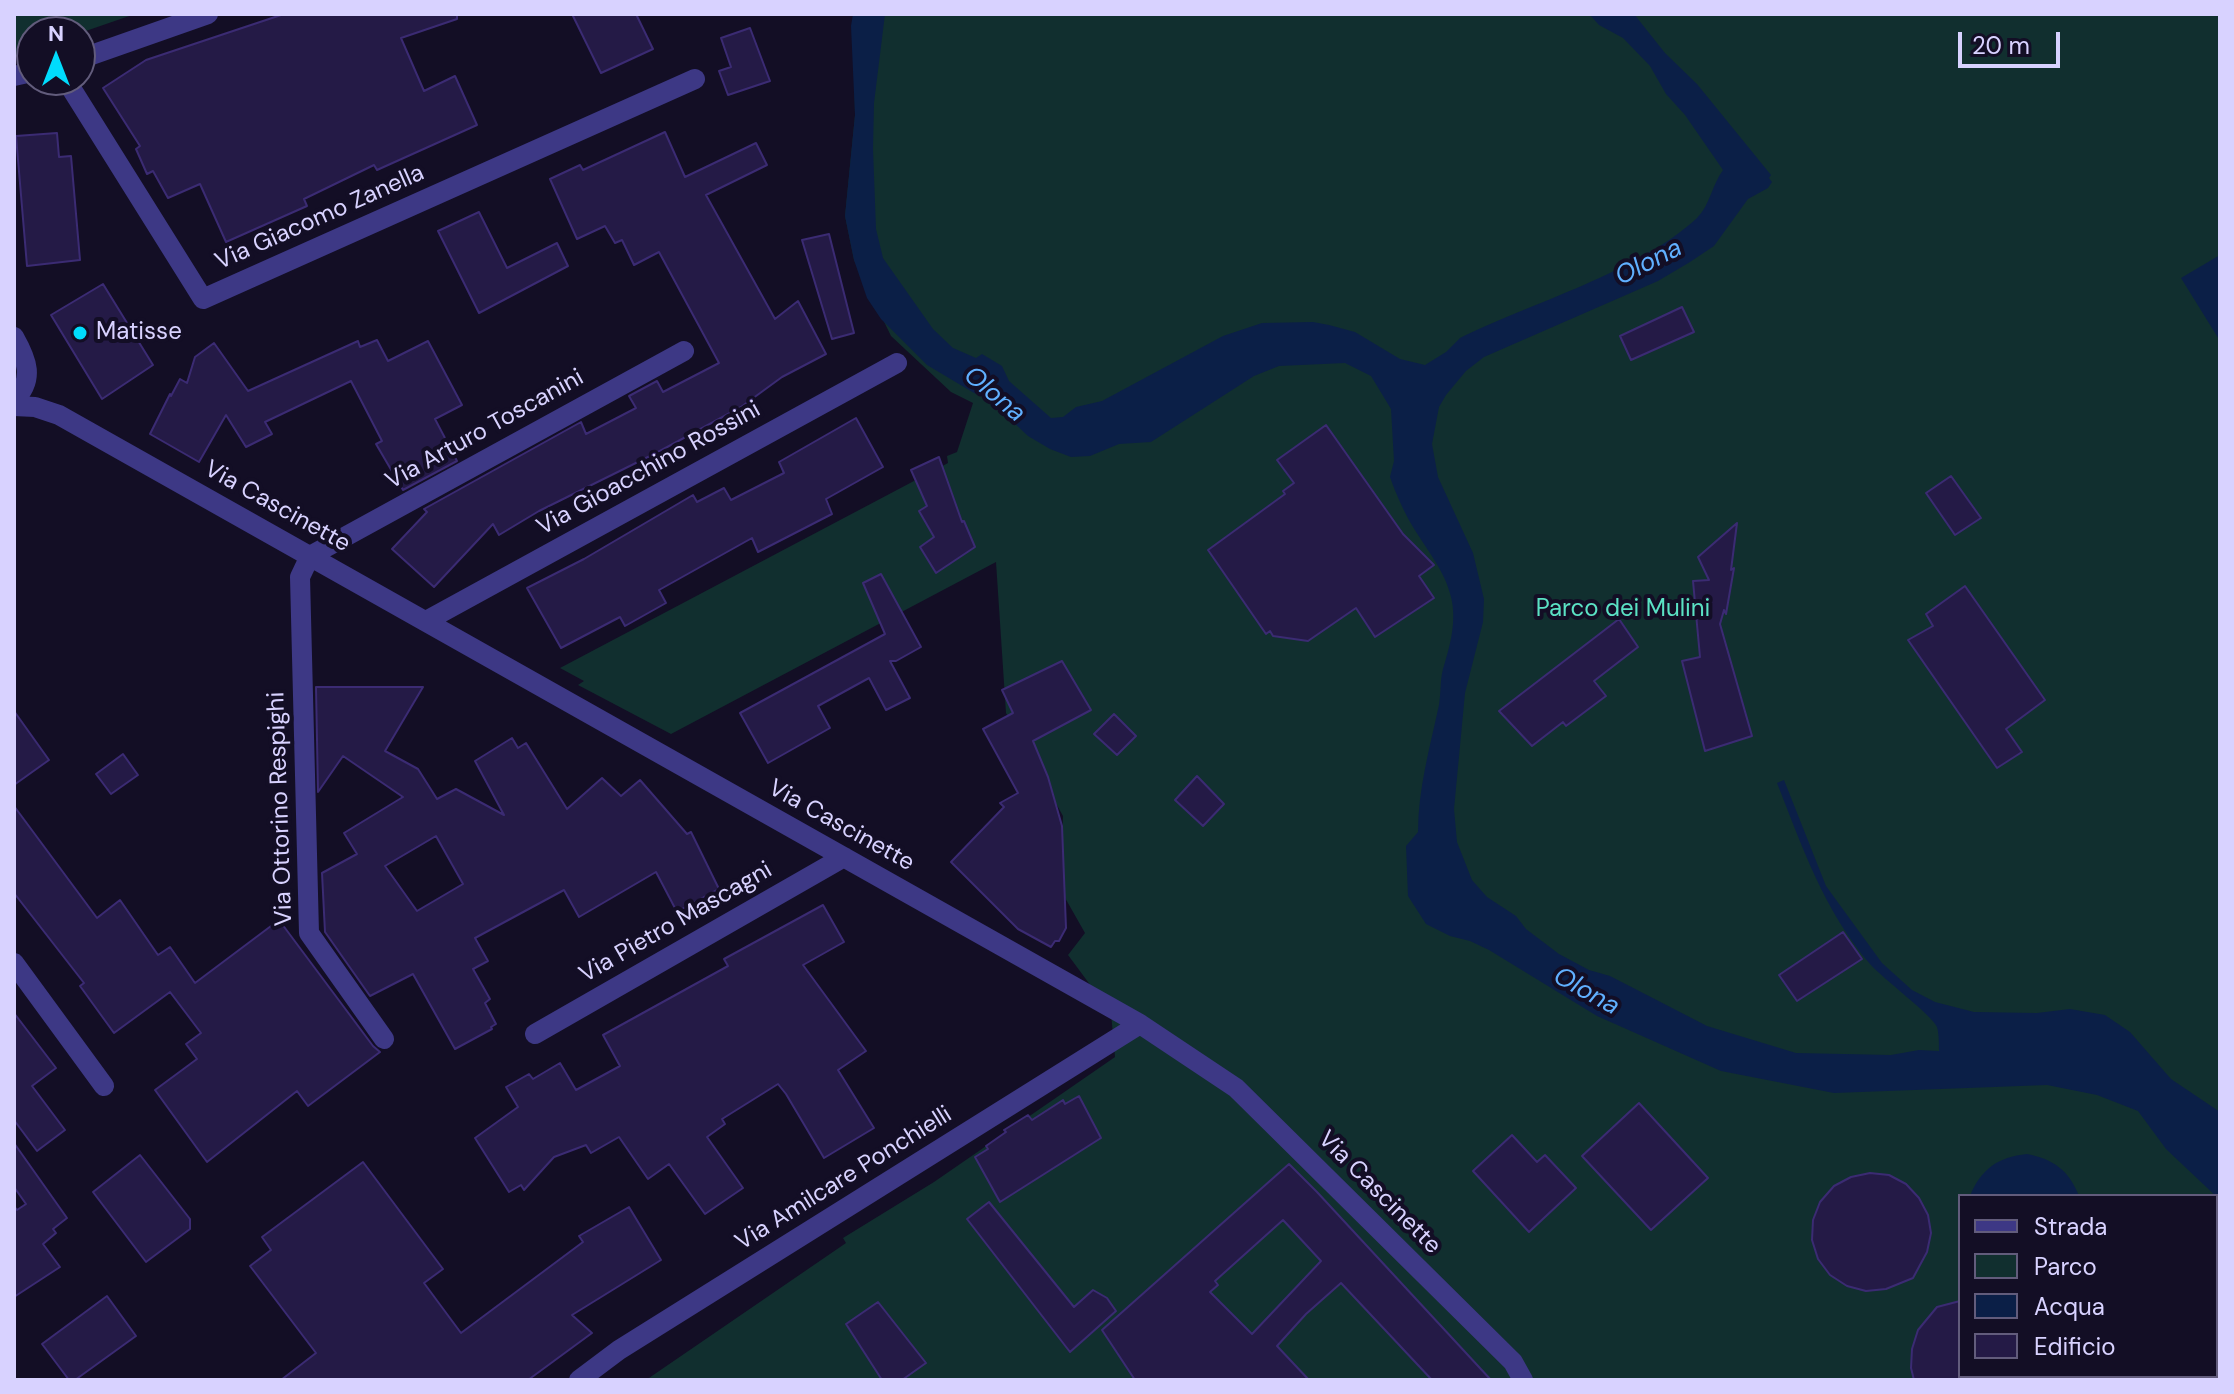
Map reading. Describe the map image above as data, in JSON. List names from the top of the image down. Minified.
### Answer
{"streets":{"street":["Via Giacomo Zanella","Via Arturo Toscanini","Via Gioacchino Rossini","Via Cascinette","Via Ottorino Respighi","Via Pietro Mascagni","Via Amilcare Ponchielli"]},"crossings":[["Via Arturo Toscanini","Via Cascinette"],["Via Arturo Toscanini","Via Ottorino Respighi"],["Via Gioacchino Rossini","Via Cascinette"],["Via Cascinette","Via Ottorino Respighi"],["Via Cascinette","Via Pietro Mascagni"],["Via Cascinette","Via Amilcare Ponchielli"]],"water":["Olona"],"parks":["Parco dei Mulini"],"places":["Matisse"],"legend":["Strada","Parco","Acqua","Edificio"],"scale_bar":"20 m","north":"top"}
